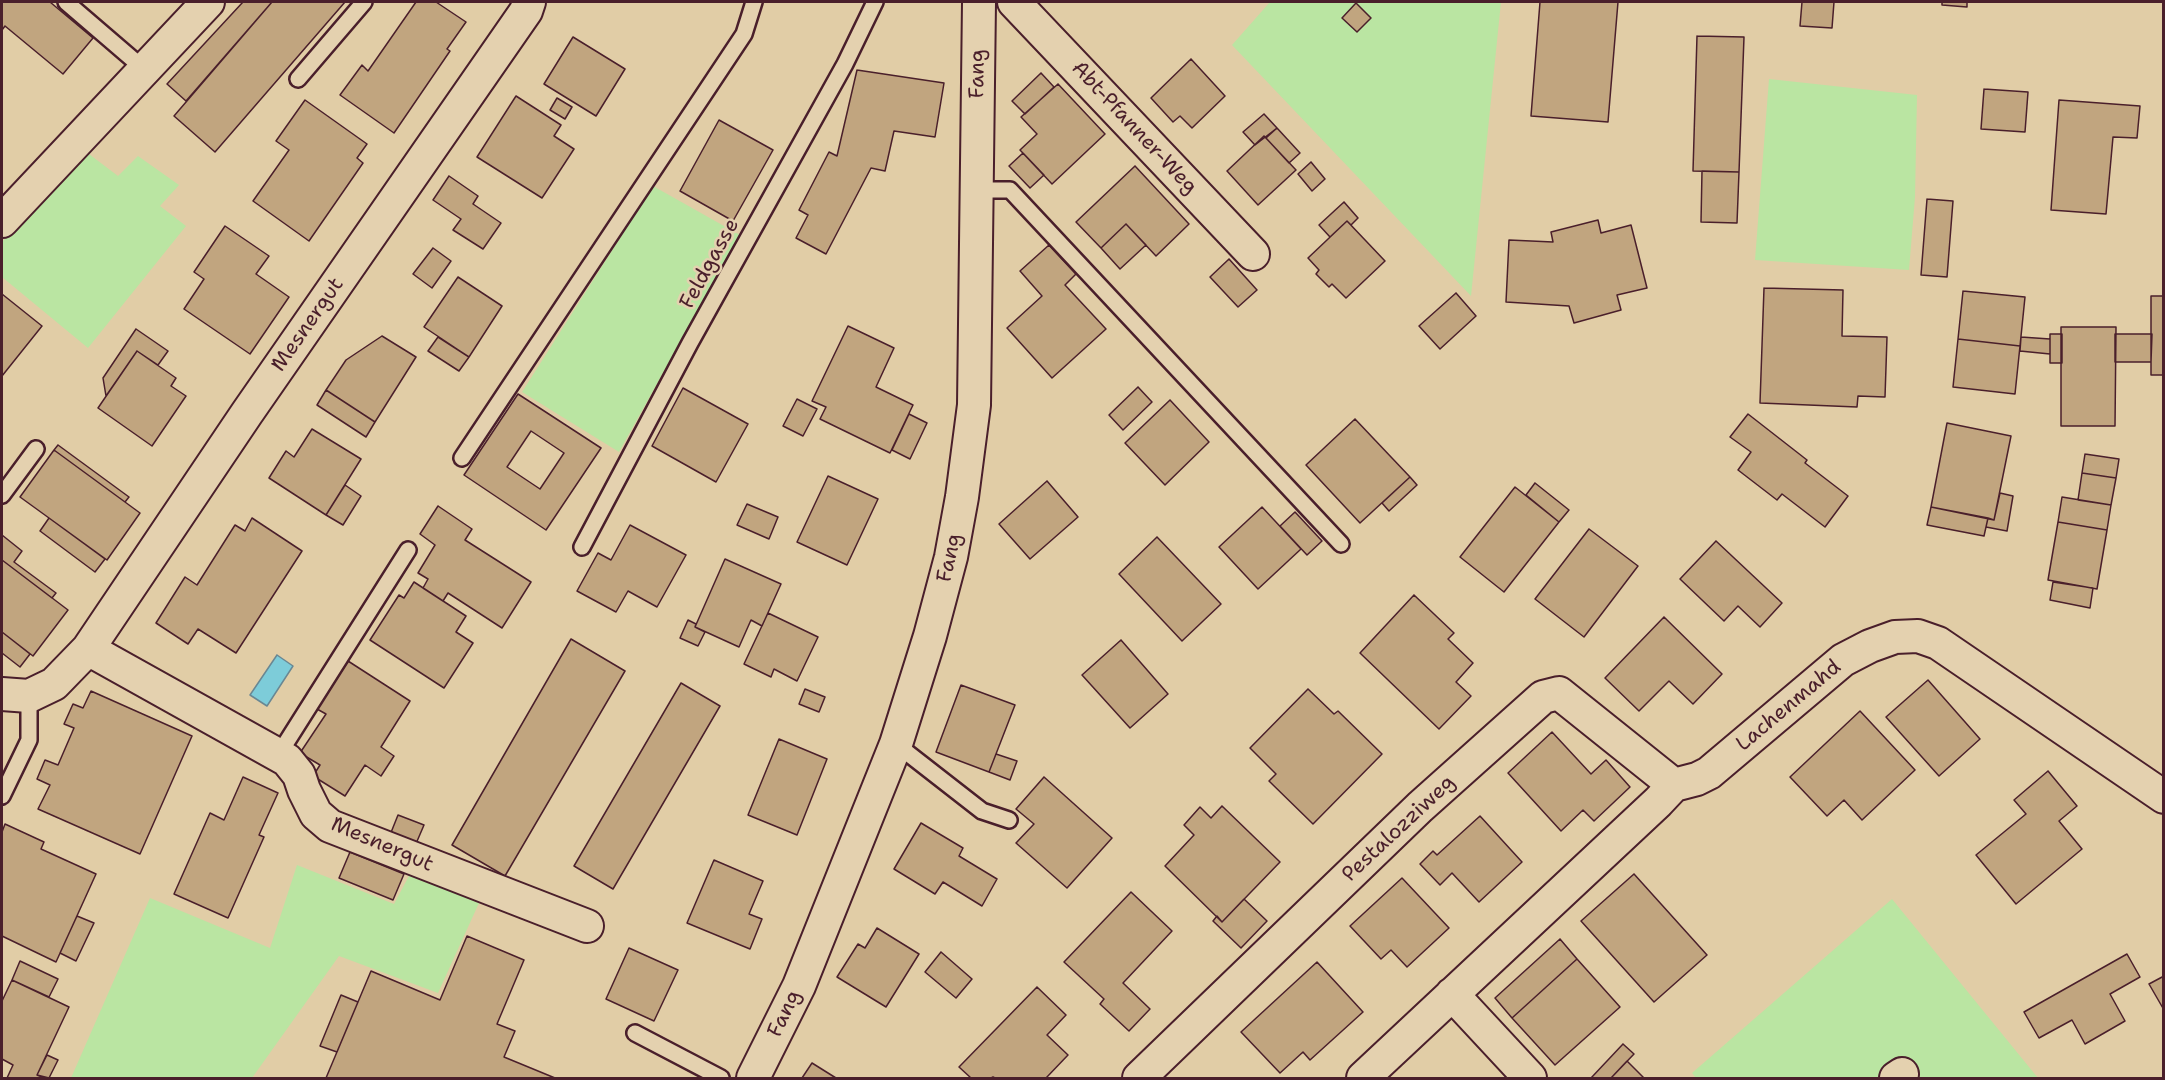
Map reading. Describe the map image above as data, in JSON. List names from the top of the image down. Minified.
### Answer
{"streets":{"street":["Fang","Abt-Pfanner-Weg","Mesnergut","Lachenmahd","Pestalozziweg"],"lane":["Feldgasse"]},"crossings":[["Lachenmahd","Pestalozziweg"]]}
